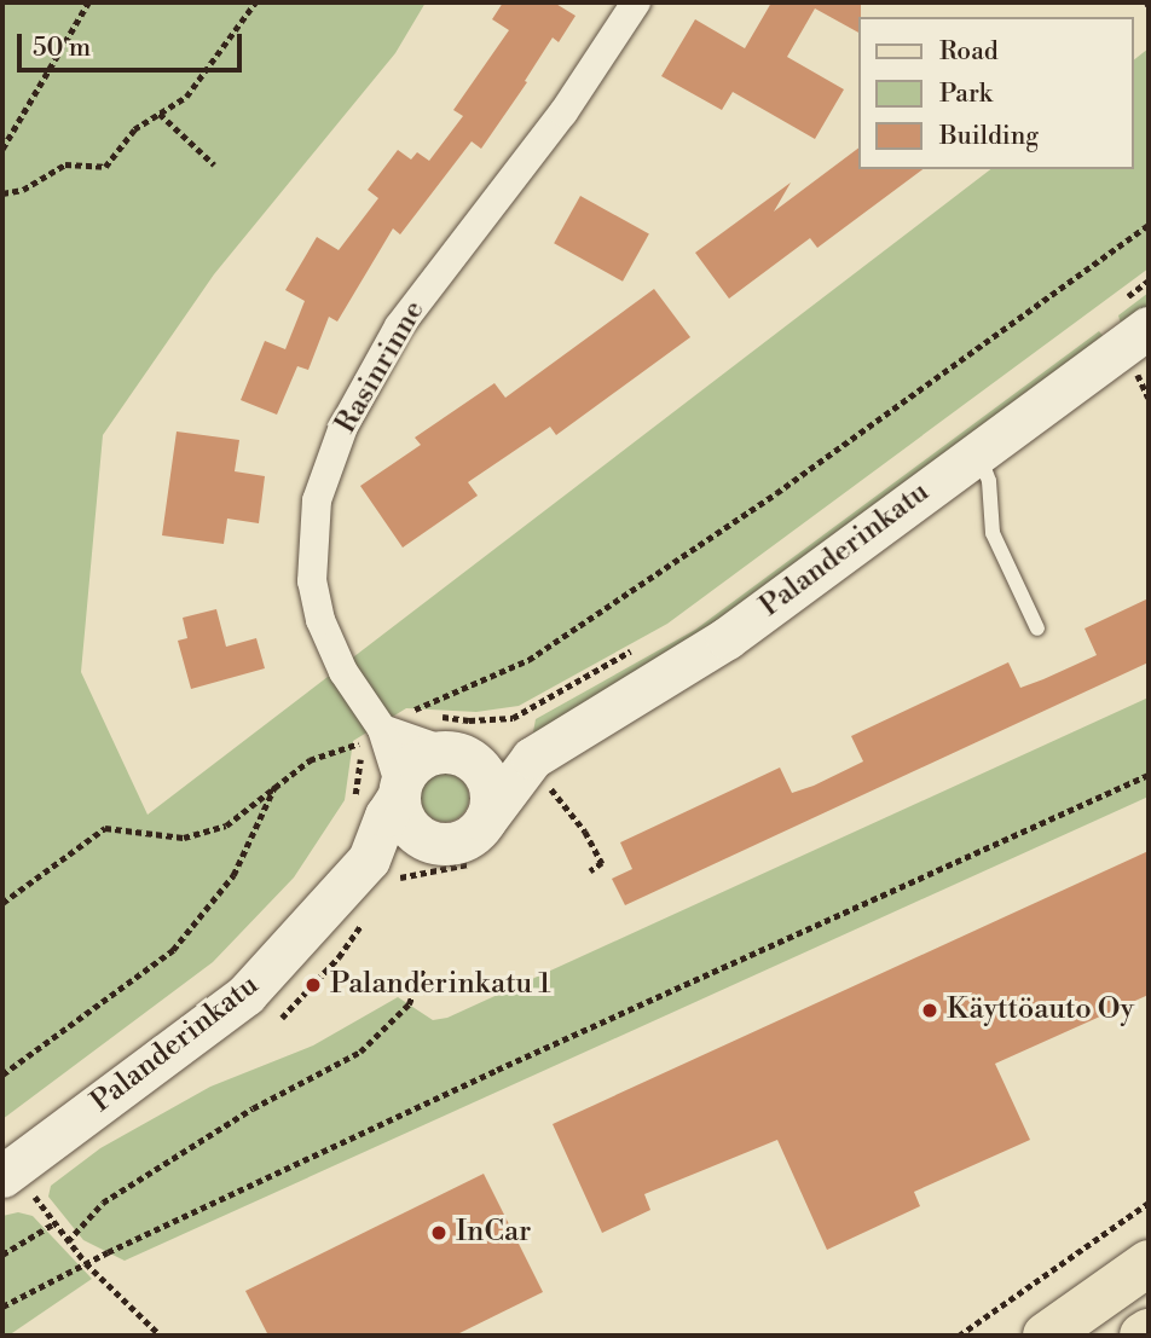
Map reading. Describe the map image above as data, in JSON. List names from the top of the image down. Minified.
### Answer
{"streets":{"street":["Rasinrinne","Palanderinkatu"]},"crossings":[["Rasinrinne","Palanderinkatu"]],"places":["Palanderinkatu 1","Käyttöauto Oy","InCar"],"legend":["Road","Park","Building"],"scale_bar":"50 m"}
